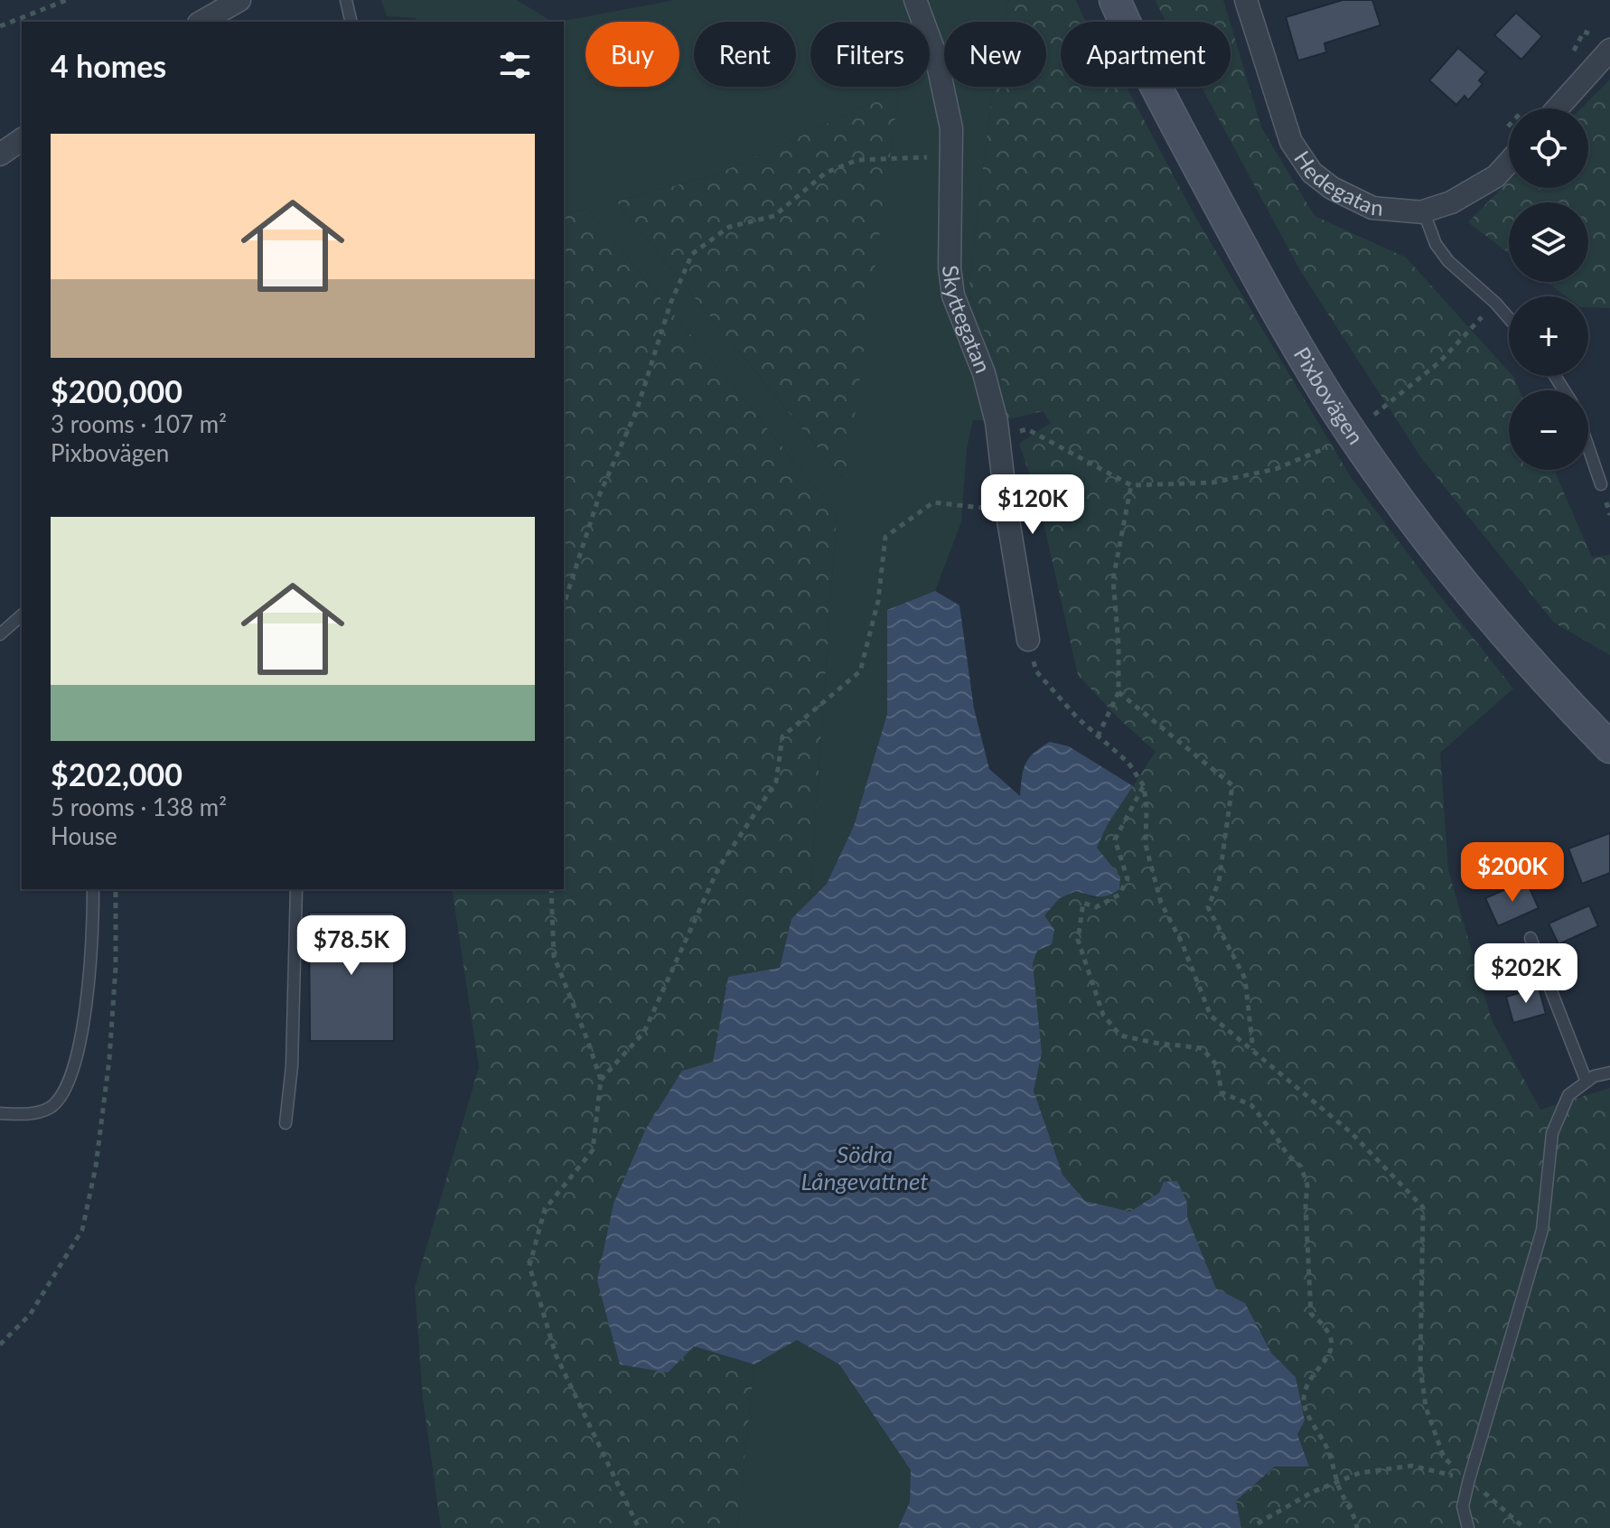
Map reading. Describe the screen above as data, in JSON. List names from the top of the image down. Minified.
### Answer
{"streets":{"street":["Hedegatan","Skyttegatan","Pixbovägen"]},"water":["Södra Långevattnet"],"page":{"chip":["Buy","Rent","Filters","New","Apartment"],"heading":"4 homes","map_buttons":["+","−"],"list":[{"name":"$200,000","note":"3 rooms · 107 m² · Pixbovägen"},{"name":"$202,000","note":"5 rooms · 138 m² · House"}],"price":["$120K","$200K","$78.5K","$202K"]}}
